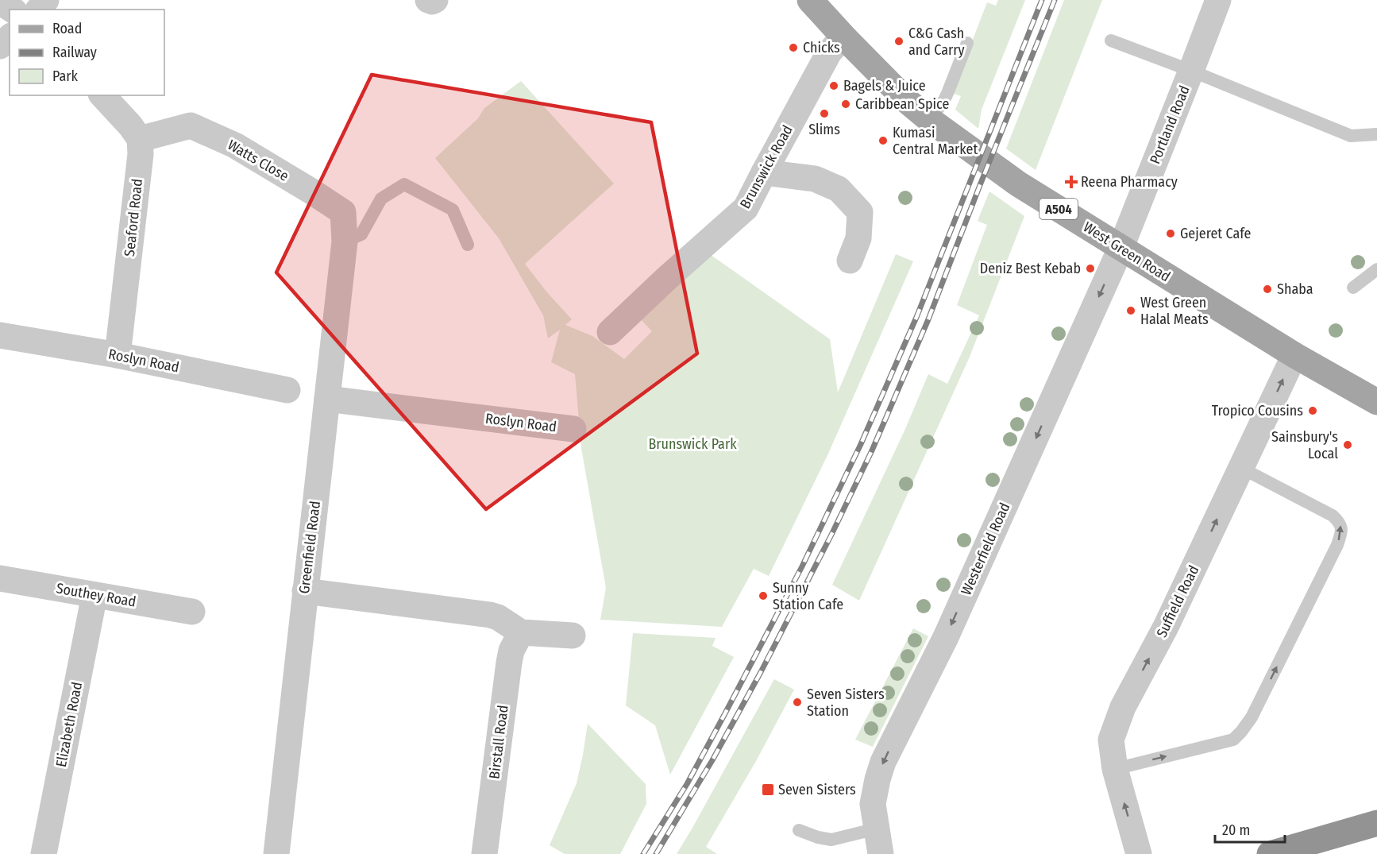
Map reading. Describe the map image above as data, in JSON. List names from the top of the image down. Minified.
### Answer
{"streets":{"main road":["A504","West Green Road"],"street":["Portland Road","Watts Close","Brunswick Road","Seaford Road","Roslyn Road","Greenfield Road","Westerfield Road","Southey Road","Suffield Road","Elizabeth Road","Birstall Road"]},"crossings":[["Portland Road","West Green Road"],["Portland Road","Westerfield Road"],["Watts Close","Seaford Road"],["Watts Close","Greenfield Road"],["Brunswick Road","West Green Road"],["Seaford Road","Roslyn Road"],["West Green Road","Westerfield Road"],["West Green Road","Suffield Road"],["Roslyn Road","Greenfield Road"],["Southey Road","Elizabeth Road"]],"one_way":["Westerfield Road","Suffield Road"],"parks":["Brunswick Park"],"places":{"other":["C&G Cash and Carry","Chicks","Bagels & Juice","Caribbean Spice","Slims","Kumasi Central Market","Gejeret Cafe","Deniz Best Kebab","Shaba","West Green Halal Meats","Tropico Cousins","Sainsbury's Local","Sunny Station Cafe","Seven Sisters Station"],"health":["Reena Pharmacy"],"transit":["Seven Sisters"]},"legend":["Road","Railway","Park"],"scale_bar":"20 m"}
